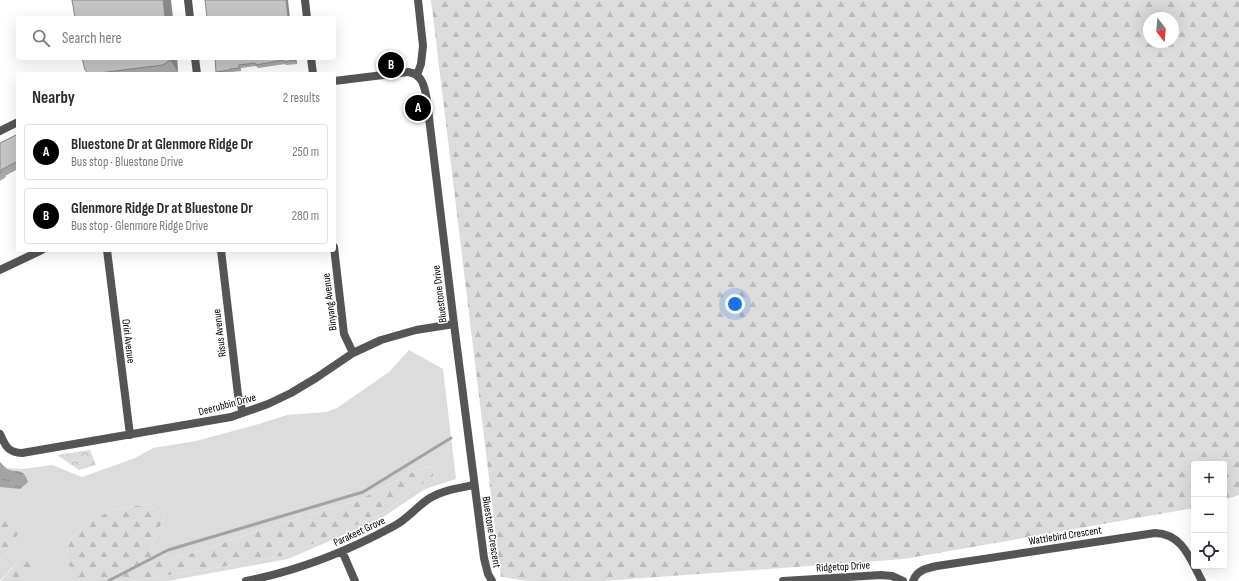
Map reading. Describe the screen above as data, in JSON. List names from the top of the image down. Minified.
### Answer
{"streets":{"street":["Bluestone Drive","Binyang Avenue","Risus Avenue","Oriri Avenue","Deerubbin Drive","Parakeet Grove","Bluestone Crescent","Wattlebird Crescent","Ridgetop Drive"]},"crossings":[["Bluestone Drive","Deerubbin Drive"],["Bluestone Drive","Parakeet Grove"],["Bluestone Drive","Bluestone Crescent"],["Binyang Avenue","Deerubbin Drive"],["Risus Avenue","Deerubbin Drive"],["Oriri Avenue","Deerubbin Drive"],["Parakeet Grove","Bluestone Crescent"]],"north":"bottom","page":{"search":"Search here","pins":["B","A"],"heading":["Nearby","2 results"],"list":[{"mark":"A","name":"Bluestone Dr at Glenmore Ridge Dr","note":"Bus stop · Bluestone Drive","value":"250 m"},{"mark":"B","name":"Glenmore Ridge Dr at Bluestone Dr","note":"Bus stop · Glenmore Ridge Drive","value":"280 m"}],"map_buttons":["+","−"]}}
